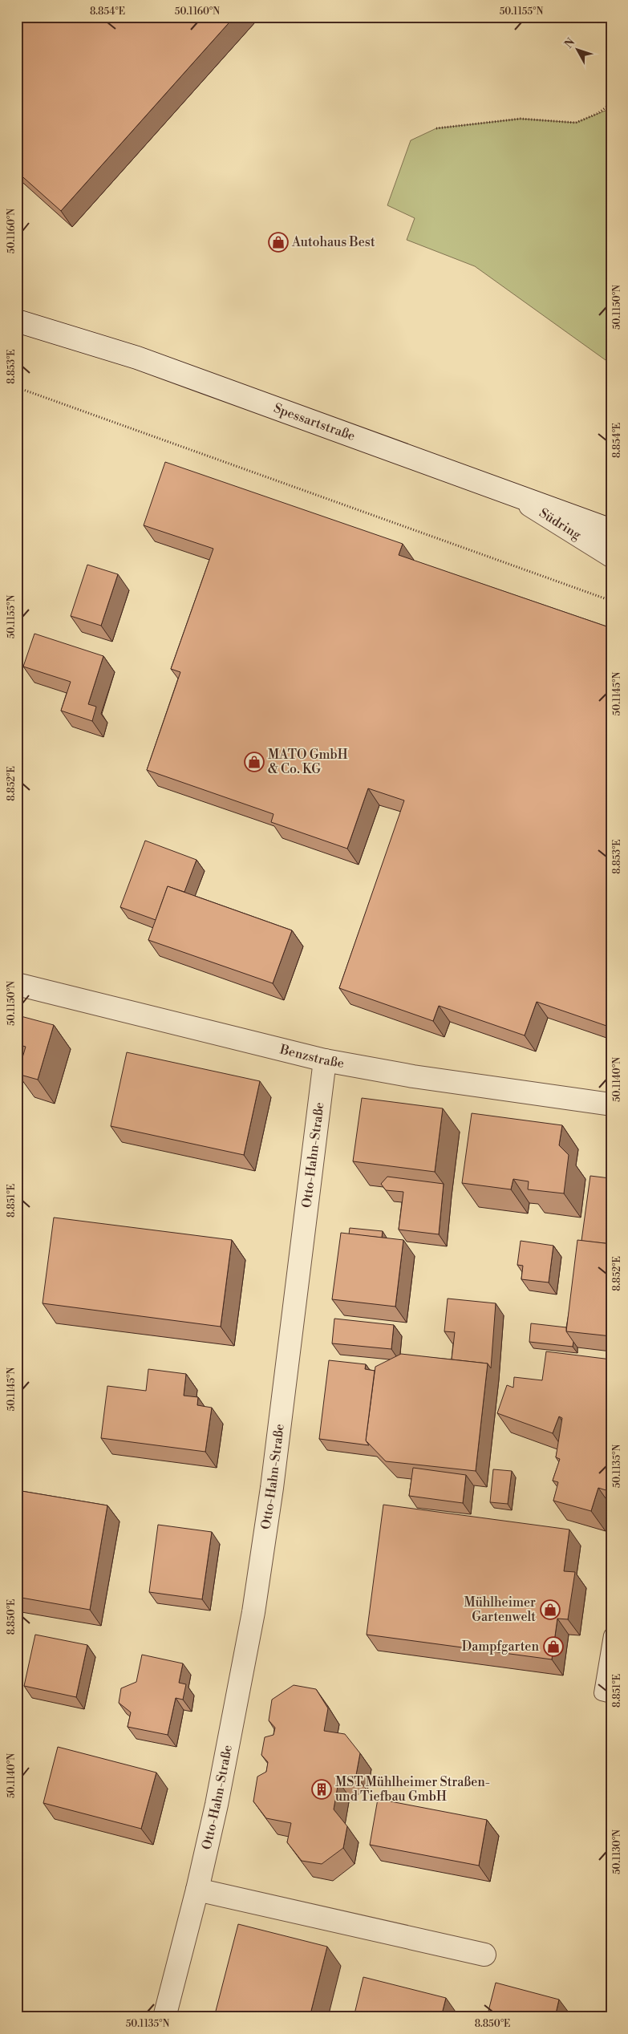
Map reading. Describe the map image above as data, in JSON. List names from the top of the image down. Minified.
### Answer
{"streets":{"street":["Spessartstraße","Südring","Benzstraße","Otto-Hahn-Straße"]},"crossings":[["Spessartstraße","Südring"],["Benzstraße","Otto-Hahn-Straße"]],"places":{"shop":["Autohaus Best","MATO GmbH & Co. KG","Mühlheimer Gartenwelt","Dampfgarten"],"building":["MST Mühlheimer Straßen- und Tiefbau GmbH"]},"north":"top left","coordinates":["8.854°E","50.1160°N","50.1155°N","50.1150°N","8.853°E","50.1145°N","8.852°E","50.1140°N","8.851°E","50.1135°N","8.850°E","50.1130°N"]}
